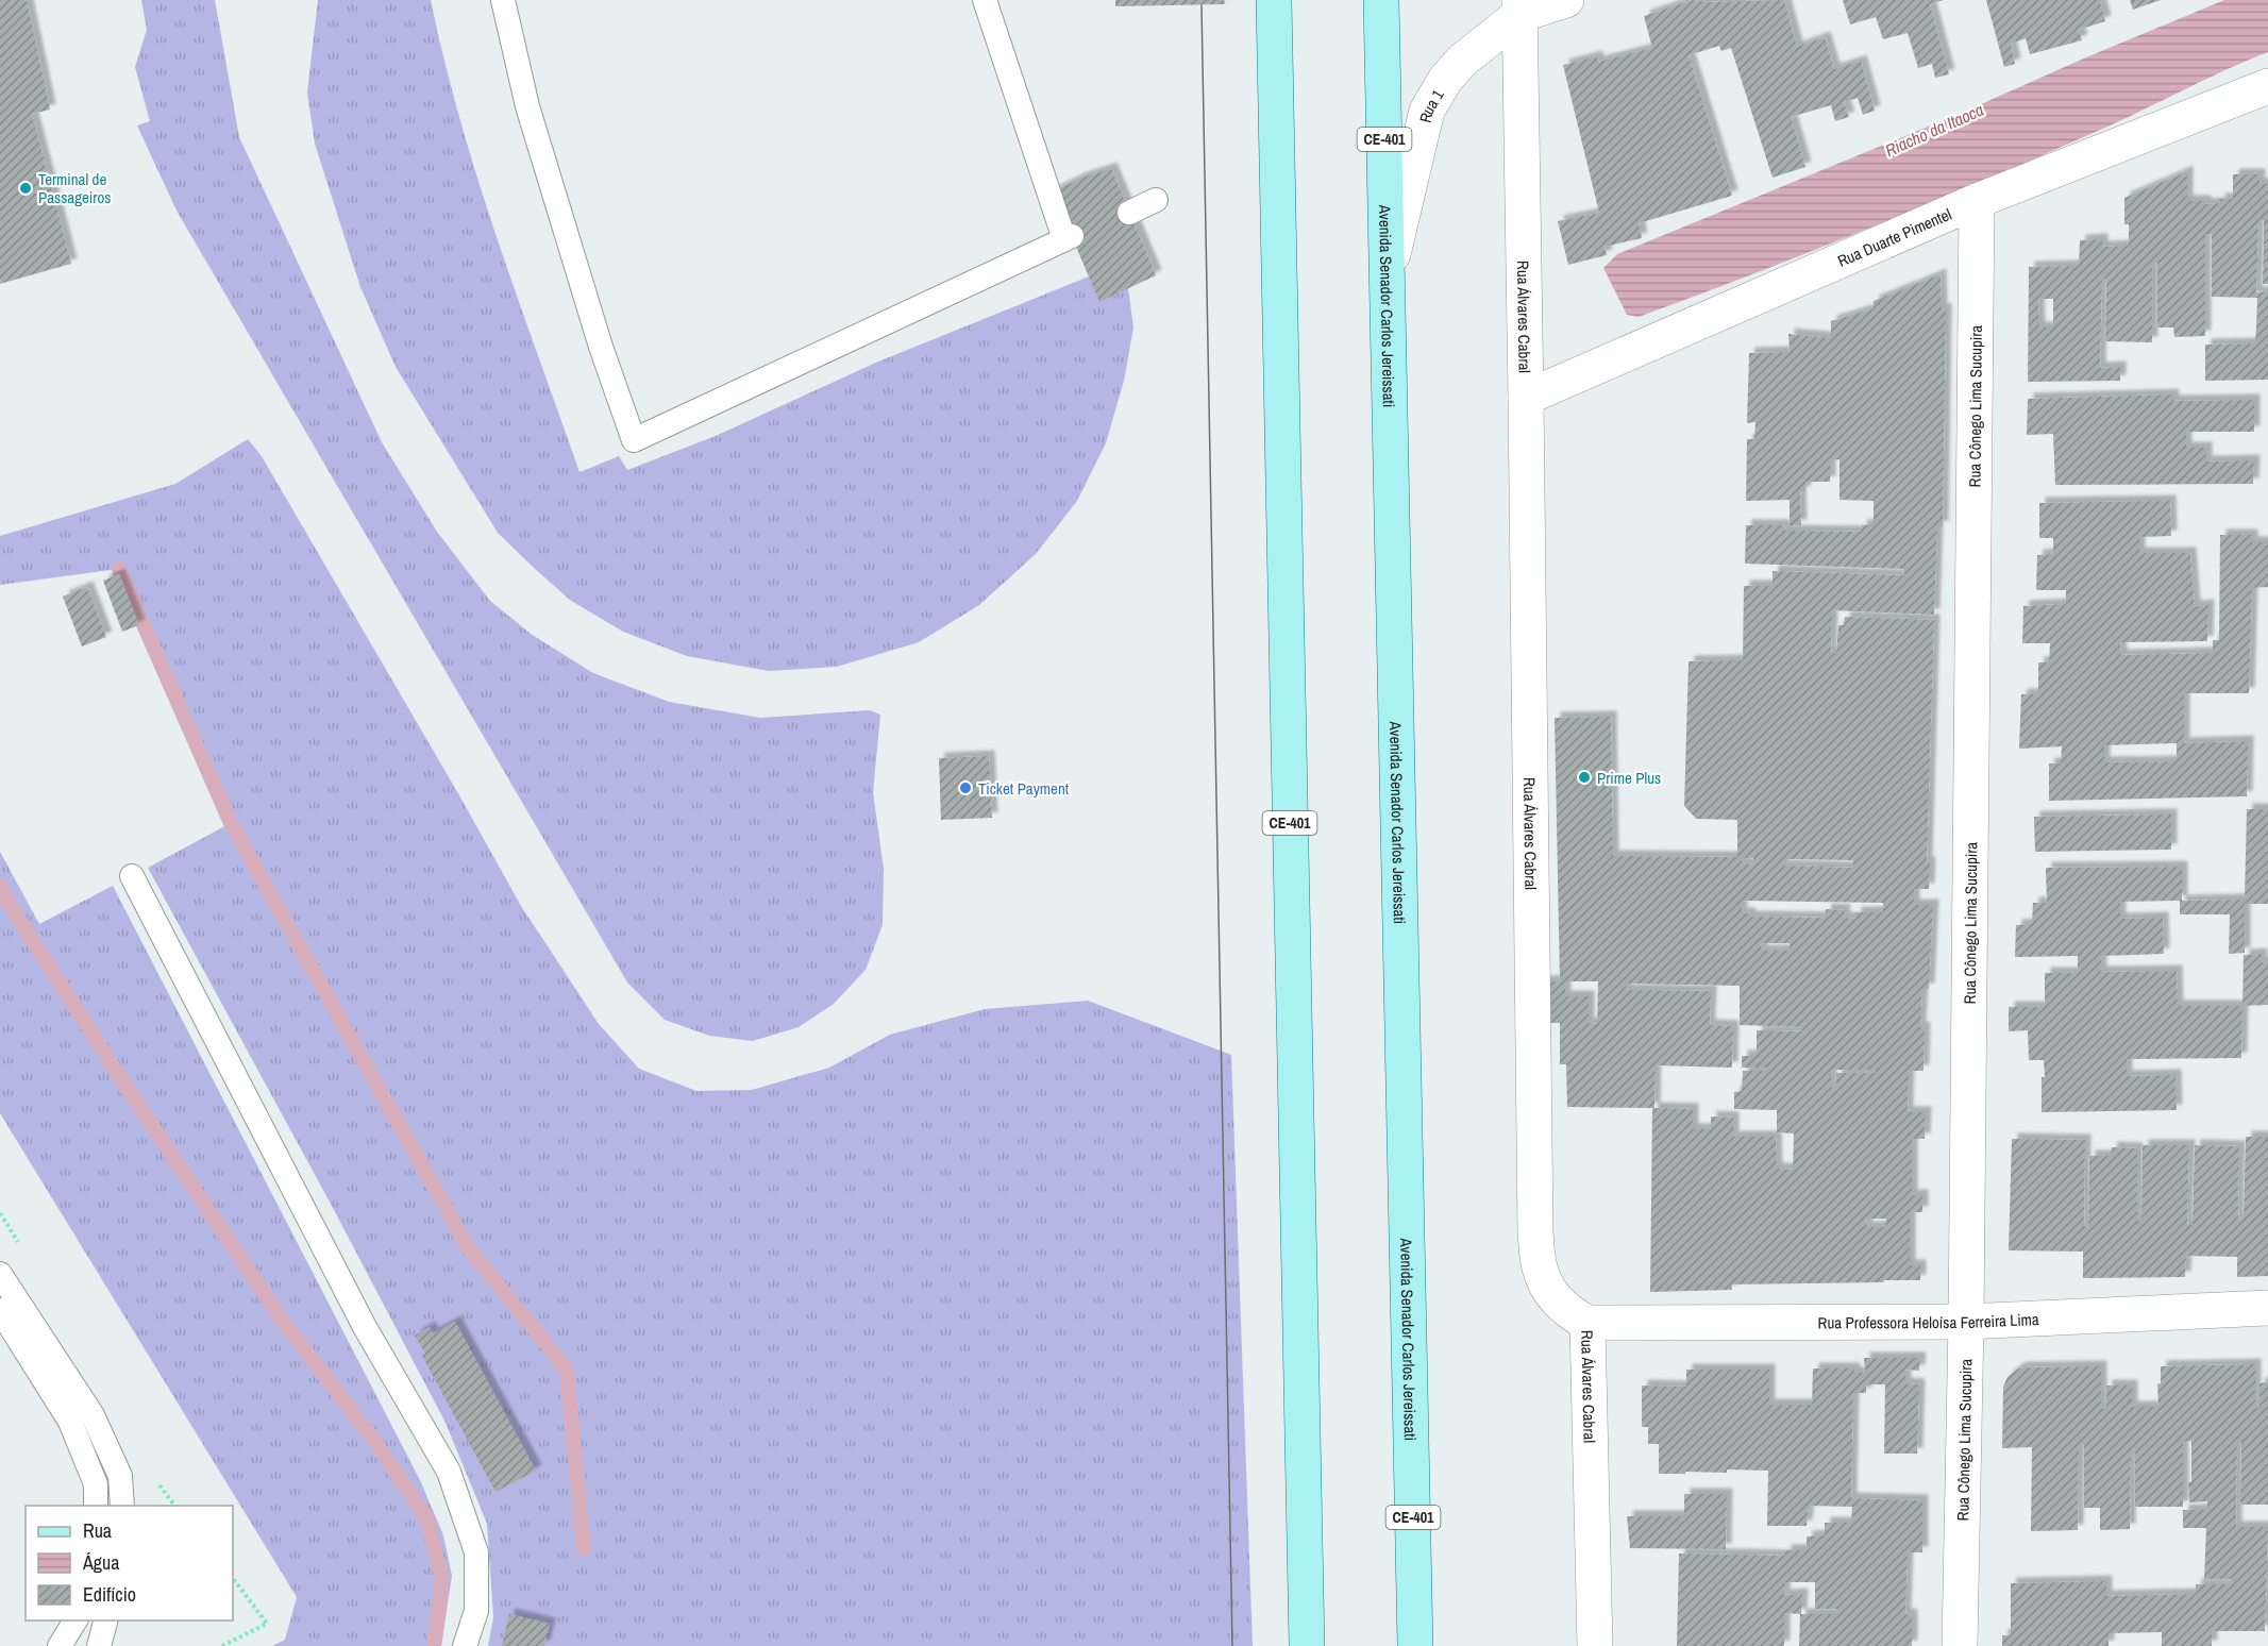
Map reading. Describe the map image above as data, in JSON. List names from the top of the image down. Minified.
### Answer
{"streets":{"main road":["CE-401","Avenida Senador Carlos Jereissati"],"street":["Rua 1","Rua Duarte Pimentel","Rua Álvares Cabral","Rua Cônego Lima Sucupira","Rua Professora Heloísa Ferreira Lima"]},"crossings":[["Rua 1","Avenida Senador Carlos Jereissati"],["Rua 1","Rua Álvares Cabral"],["Rua Duarte Pimentel","Rua Álvares Cabral"],["Rua Duarte Pimentel","Rua Cônego Lima Sucupira"],["Rua Álvares Cabral","Rua Professora Heloísa Ferreira Lima"],["Rua Cônego Lima Sucupira","Rua Professora Heloísa Ferreira Lima"]],"water":["Riacho da Itaoca"],"places":["Terminal de Passageiros","Prime Plus","Ticket Payment"],"legend":["Rua","Água","Edifício"]}
